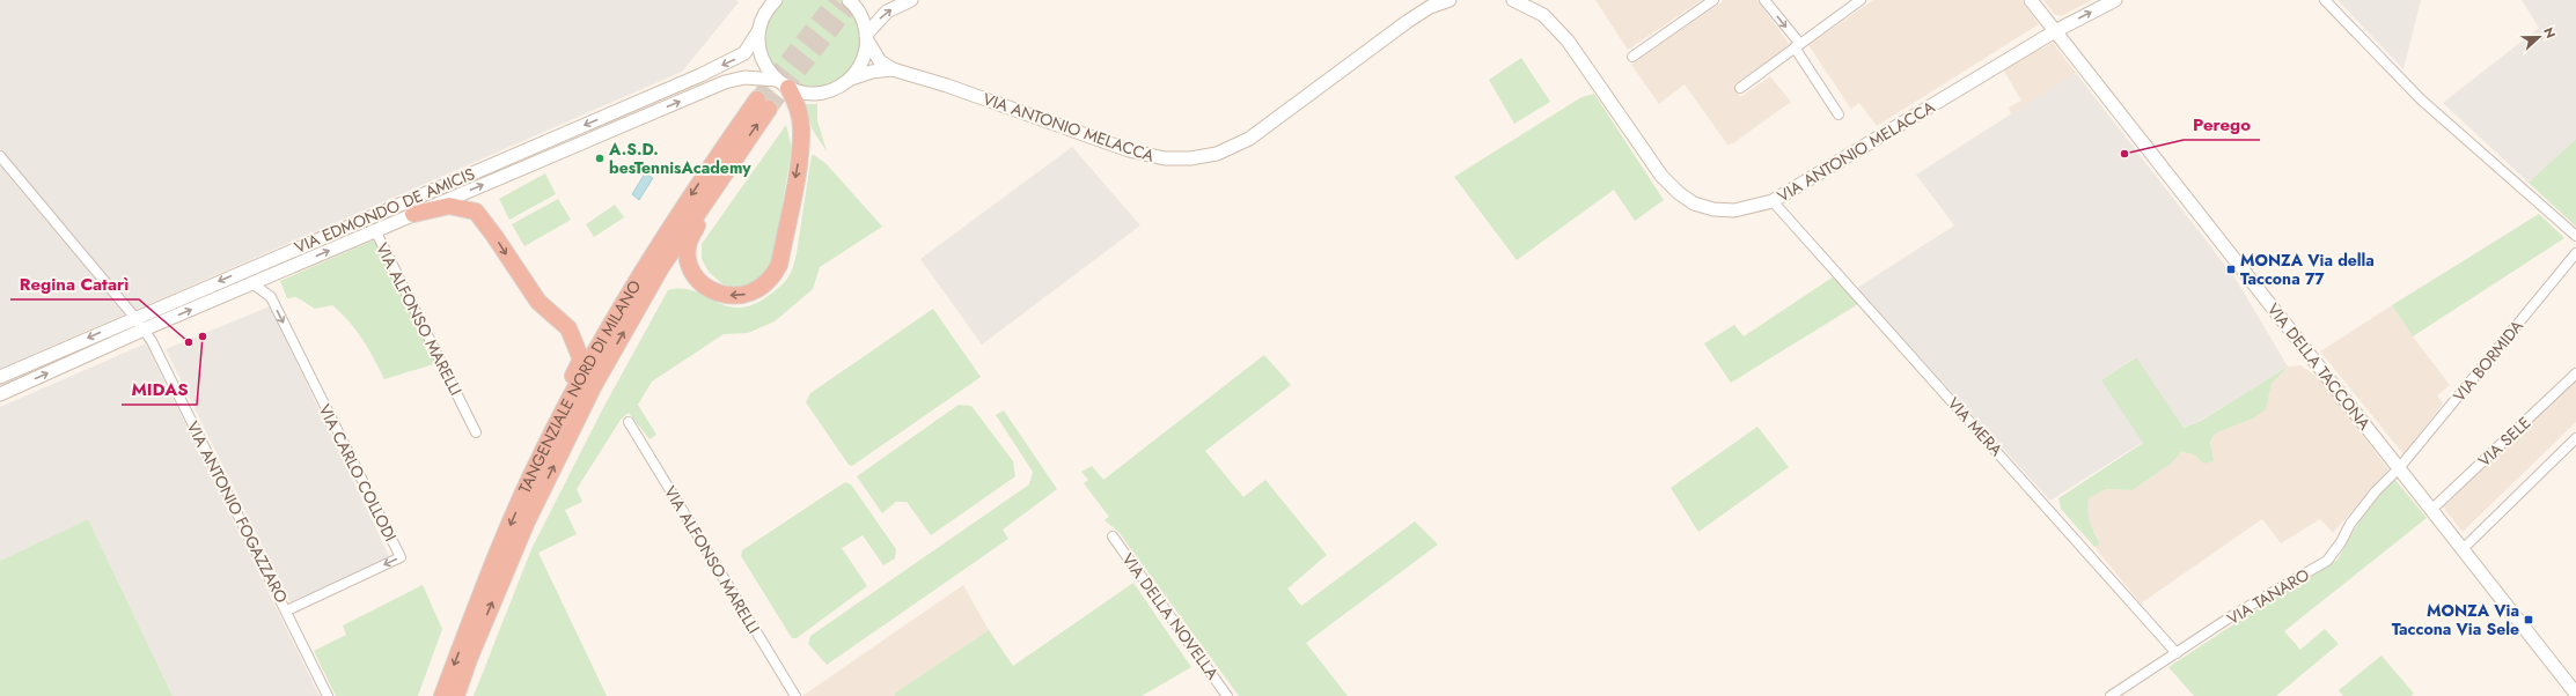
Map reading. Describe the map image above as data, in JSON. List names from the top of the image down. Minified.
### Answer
{"streets":{"highway":["TANGENZIALE NORD DI MILANO"],"main road":["VIA ANTONIO MELACCA","VIA EDMONDO DE AMICIS","VIA DELLA TACCONA"],"street":["VIA ALFONSO MARELLI","VIA BORMIDA","VIA MERA","VIA SELE","VIA CARLO COLLODI","VIA ANTONIO FOGAZZARO","VIA TANARO","VIA DELLA NOVELLA"]},"crossings":[["VIA ANTONIO MELACCA","VIA EDMONDO DE AMICIS"],["VIA ANTONIO MELACCA","VIA DELLA TACCONA"],["VIA ANTONIO MELACCA","VIA MERA"],["VIA EDMONDO DE AMICIS","VIA ALFONSO MARELLI"],["VIA EDMONDO DE AMICIS","VIA CARLO COLLODI"],["VIA EDMONDO DE AMICIS","VIA ANTONIO FOGAZZARO"],["VIA BORMIDA","VIA DELLA TACCONA"],["VIA BORMIDA","VIA TANARO"],["VIA DELLA TACCONA","VIA SELE"],["VIA DELLA TACCONA","VIA TANARO"],["VIA MERA","VIA TANARO"],["VIA CARLO COLLODI","VIA ANTONIO FOGAZZARO"]],"places":{"other":["Perego","A.S.D. besTennisAcademy","MIDAS","Regina Catarì"],"transit":["MONZA Via della Taccona 77","MONZA Via Taccona Via Sele"]},"north":"right"}
